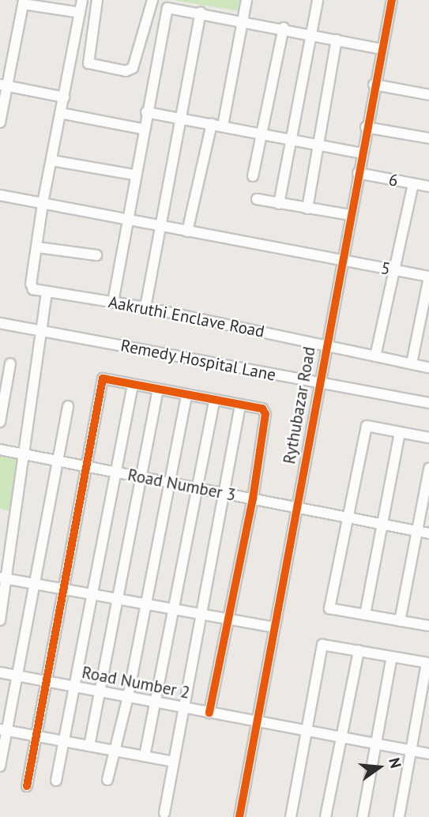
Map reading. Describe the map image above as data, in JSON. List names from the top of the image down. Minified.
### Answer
{"streets":{"street":["6","5","Aakruthi Enclave Road","Remedy Hospital Lane","Rythubazar Road","Road Number 3","Road Number 2"]},"crossings":[["6","Rythubazar Road"],["5","Rythubazar Road"],["Aakruthi Enclave Road","Rythubazar Road"],["Remedy Hospital Lane","Rythubazar Road"],["Rythubazar Road","Road Number 3"],["Rythubazar Road","Road Number 2"]],"north":"right"}
